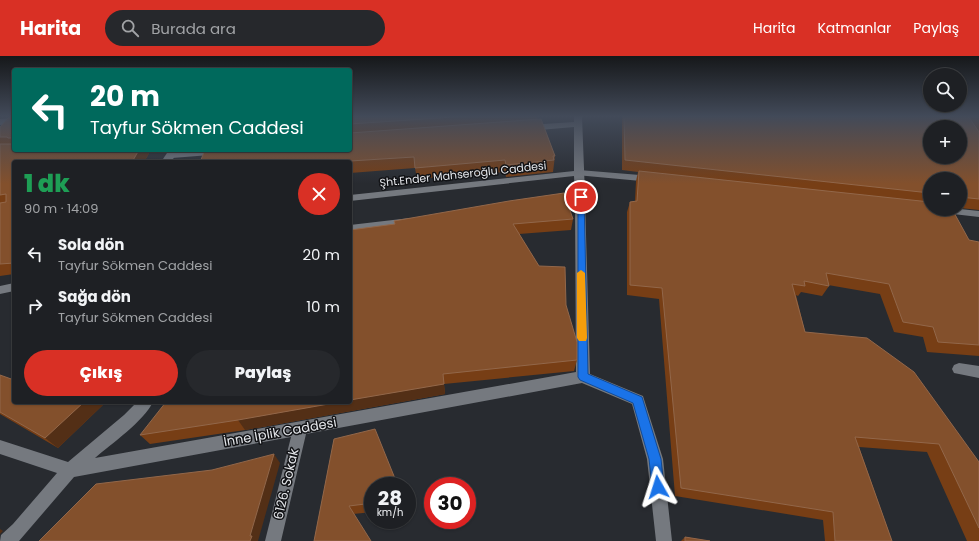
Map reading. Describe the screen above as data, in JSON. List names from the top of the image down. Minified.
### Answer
{"streets":{"street":["Şht.Ender Mahseroğlu Caddesi","İnne İplik Caddesi","6126. Sokak"]},"crossings":[["İnne İplik Caddesi","6126. Sokak"]],"page":{"header":"Harita","search":"Burada ara","nav":["Harita","Katmanlar","Paylaş"],"map_buttons":["+","−"],"turn":["20 m","Tayfur Sökmen Caddesi"],"heading":["1 dk","90 m · 14:09"],"list":[{"name":"Sola dön","note":"Tayfur Sökmen Caddesi","value":"20 m"},{"name":"Sağa dön","note":"Tayfur Sökmen Caddesi","value":"10 m"}],"buttons":["Çıkış","Paylaş"],"speed":"28 km/h","limit":"30"}}
